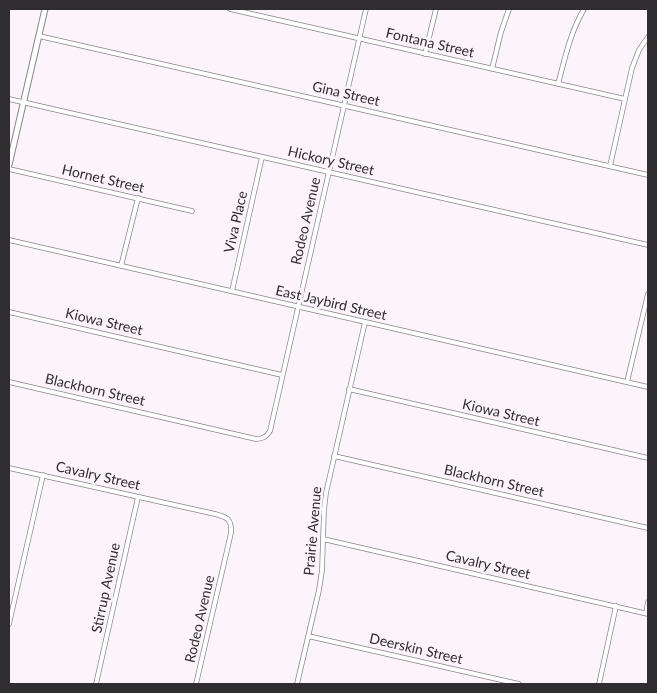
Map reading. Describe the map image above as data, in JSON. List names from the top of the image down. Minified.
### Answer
{"streets":{"street":["Fontana Street","Gina Street","Hickory Street","Hornet Street","Rodeo Avenue","Viva Place","East Jaybird Street","Kiowa Street","Blackhorn Street","Cavalry Street","Prairie Avenue","Stirrup Avenue","Deerskin Street"]},"crossings":[["Fontana Street","Rodeo Avenue"],["Gina Street","Rodeo Avenue"],["Hickory Street","Rodeo Avenue"],["Hickory Street","Viva Place"],["Rodeo Avenue","East Jaybird Street"],["Rodeo Avenue","Kiowa Street"],["Rodeo Avenue","Blackhorn Street"],["Rodeo Avenue","Cavalry Street"],["Viva Place","East Jaybird Street"],["East Jaybird Street","Prairie Avenue"],["Kiowa Street","Prairie Avenue"],["Blackhorn Street","Prairie Avenue"],["Cavalry Street","Prairie Avenue"],["Cavalry Street","Stirrup Avenue"],["Prairie Avenue","Deerskin Street"]]}
